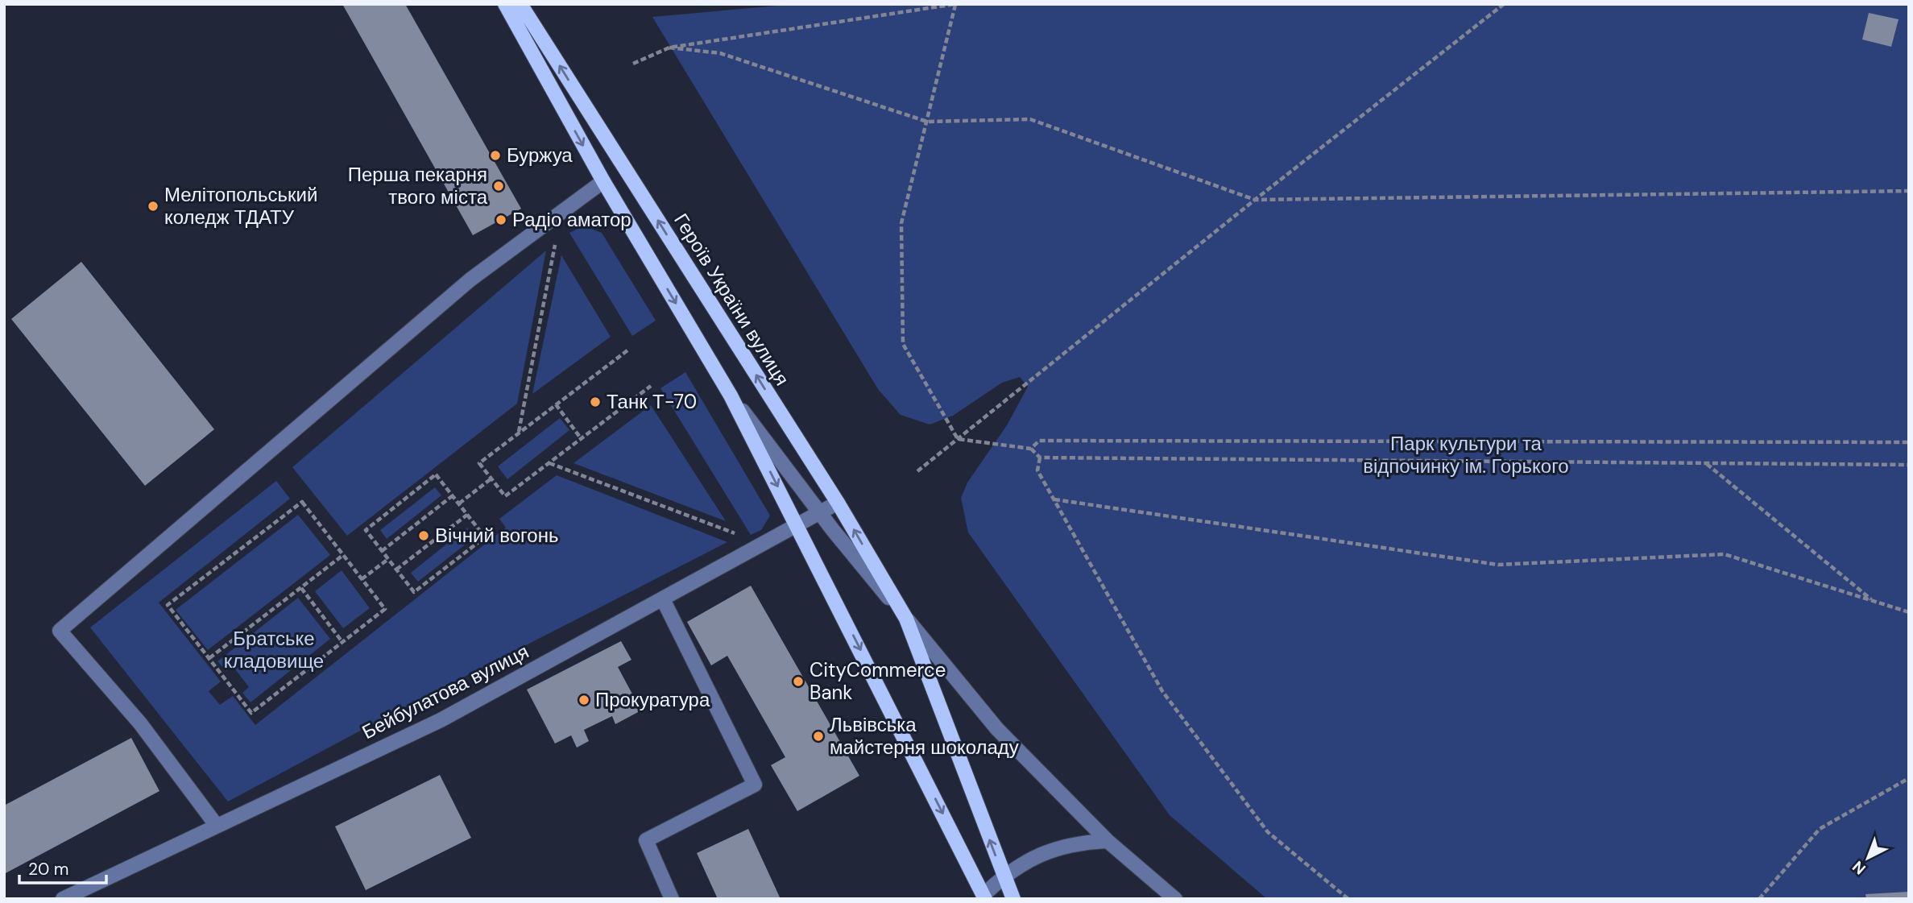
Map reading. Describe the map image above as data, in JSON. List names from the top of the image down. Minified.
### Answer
{"streets":{"main road":["Героїв України вулиця"],"street":["Бейбулатова вулиця"]},"crossings":[["Героїв України вулиця","Бейбулатова вулиця"]],"parks":["Парк культури та відпочинку ім. Горького","Братське кладовище"],"places":["Буржуа","Перша пекарня твого міста","Мелітопольський коледж ТДАТУ","Радіо аматор","Танк Т-70","Вічний вогонь","CityCommerce Bank","Прокуратура","Львівська майстерня шоколаду"],"scale_bar":"20 m","north":"bottom left"}
